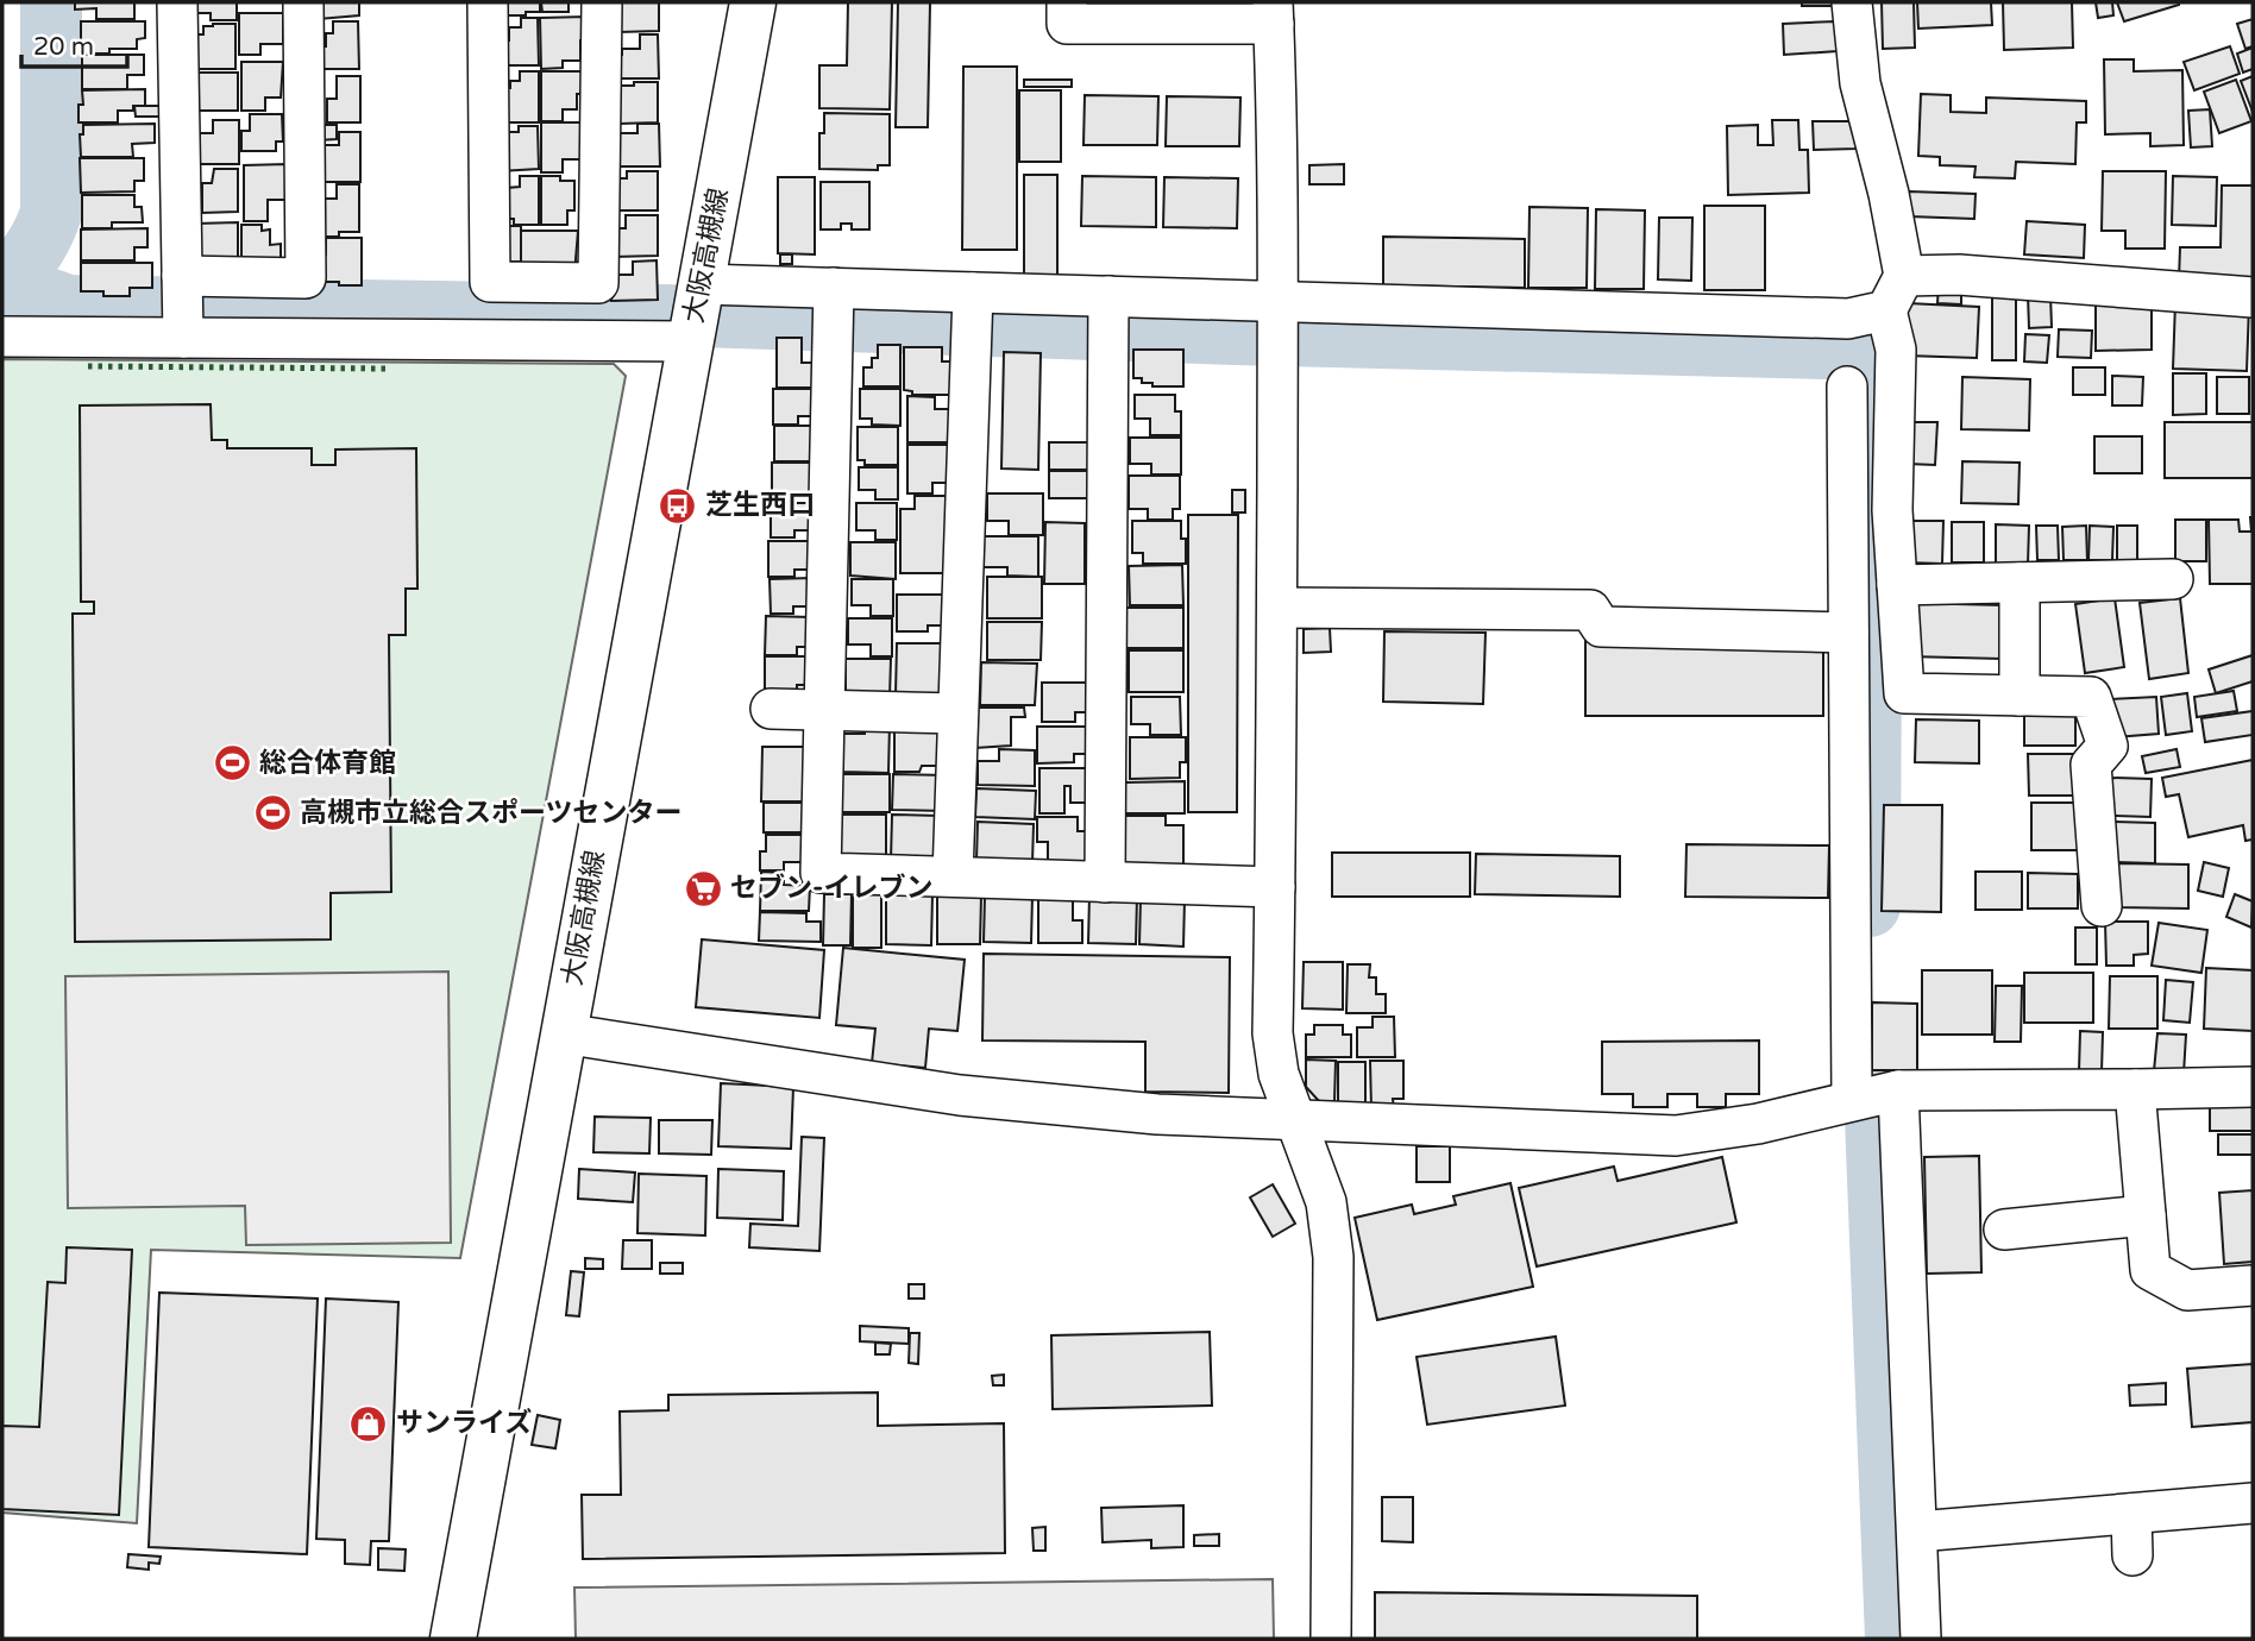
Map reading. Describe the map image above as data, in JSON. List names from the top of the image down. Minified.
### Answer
{"streets":{"main road":["大阪高槻線"]},"places":{"bus stop":["芝生西口"],"sports":["総合体育館","高槻市立総合スポーツセンター"],"supermarket":["セブン-イレブン"],"shop":["サンライズ"]},"scale_bar":"20 m"}
